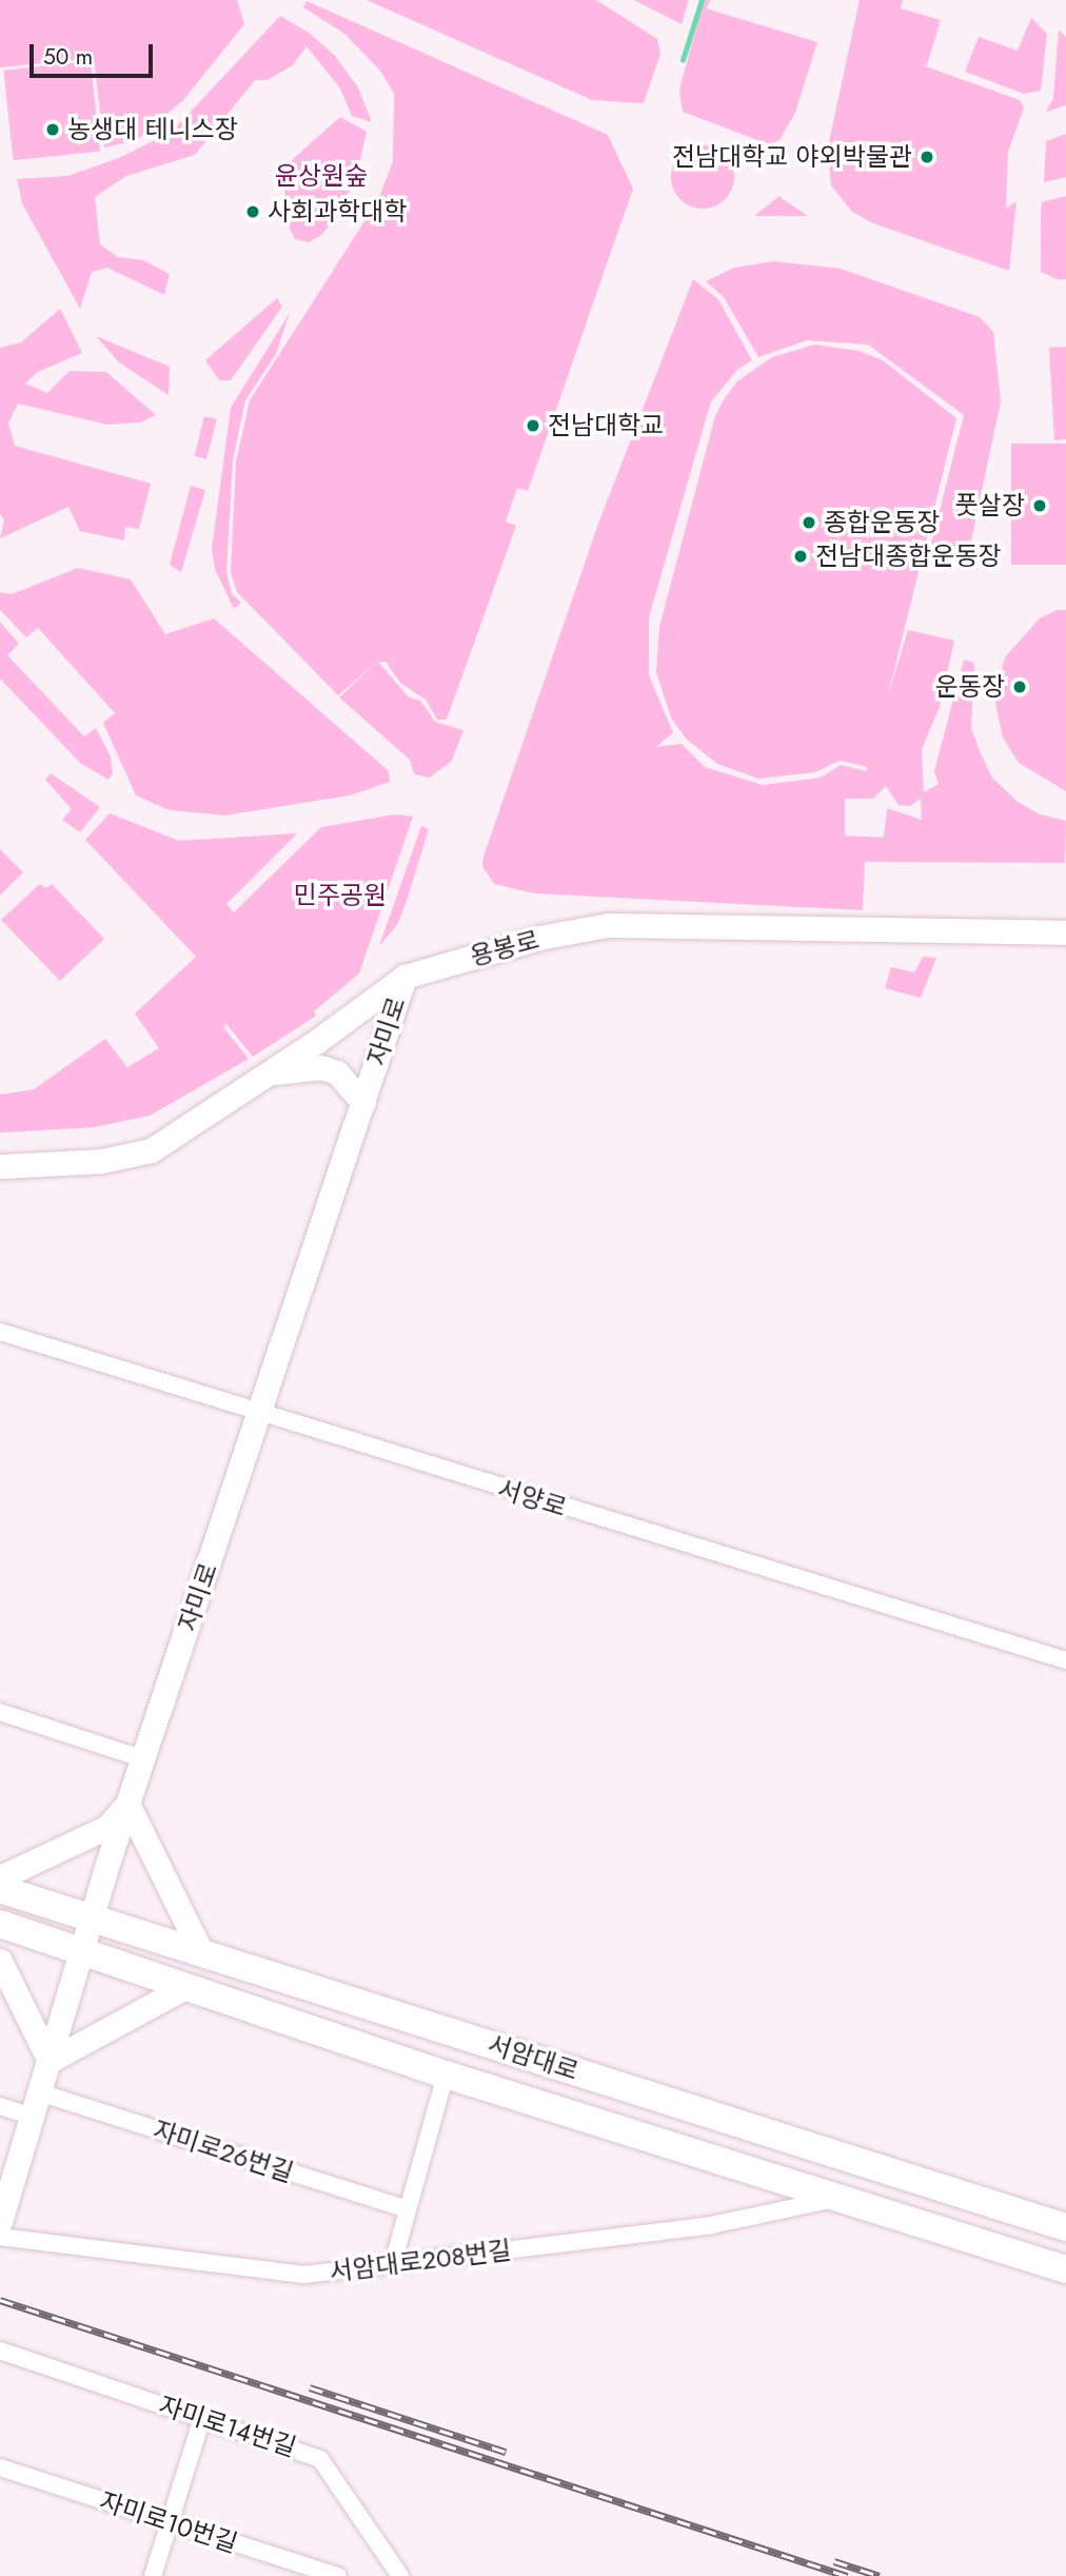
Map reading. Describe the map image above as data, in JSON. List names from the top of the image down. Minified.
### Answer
{"streets":{"main road":["서암대로"],"street":["용봉로","자미로","서양로","자미로26번길","서암대로208번길","자미로14번길","자미로10번길"]},"crossings":[["용봉로","자미로"],["자미로","서양로"],["자미로","서암대로"],["자미로","자미로26번길"],["서암대로","서암대로208번길"]],"parks":["윤상원숲","민주공원"],"places":["농생대 테니스장","전남대학교 야외박물관","사회과학대학","전남대학교","풋살장","종합운동장","전남대종합운동장","운동장"],"scale_bar":"50 m"}
